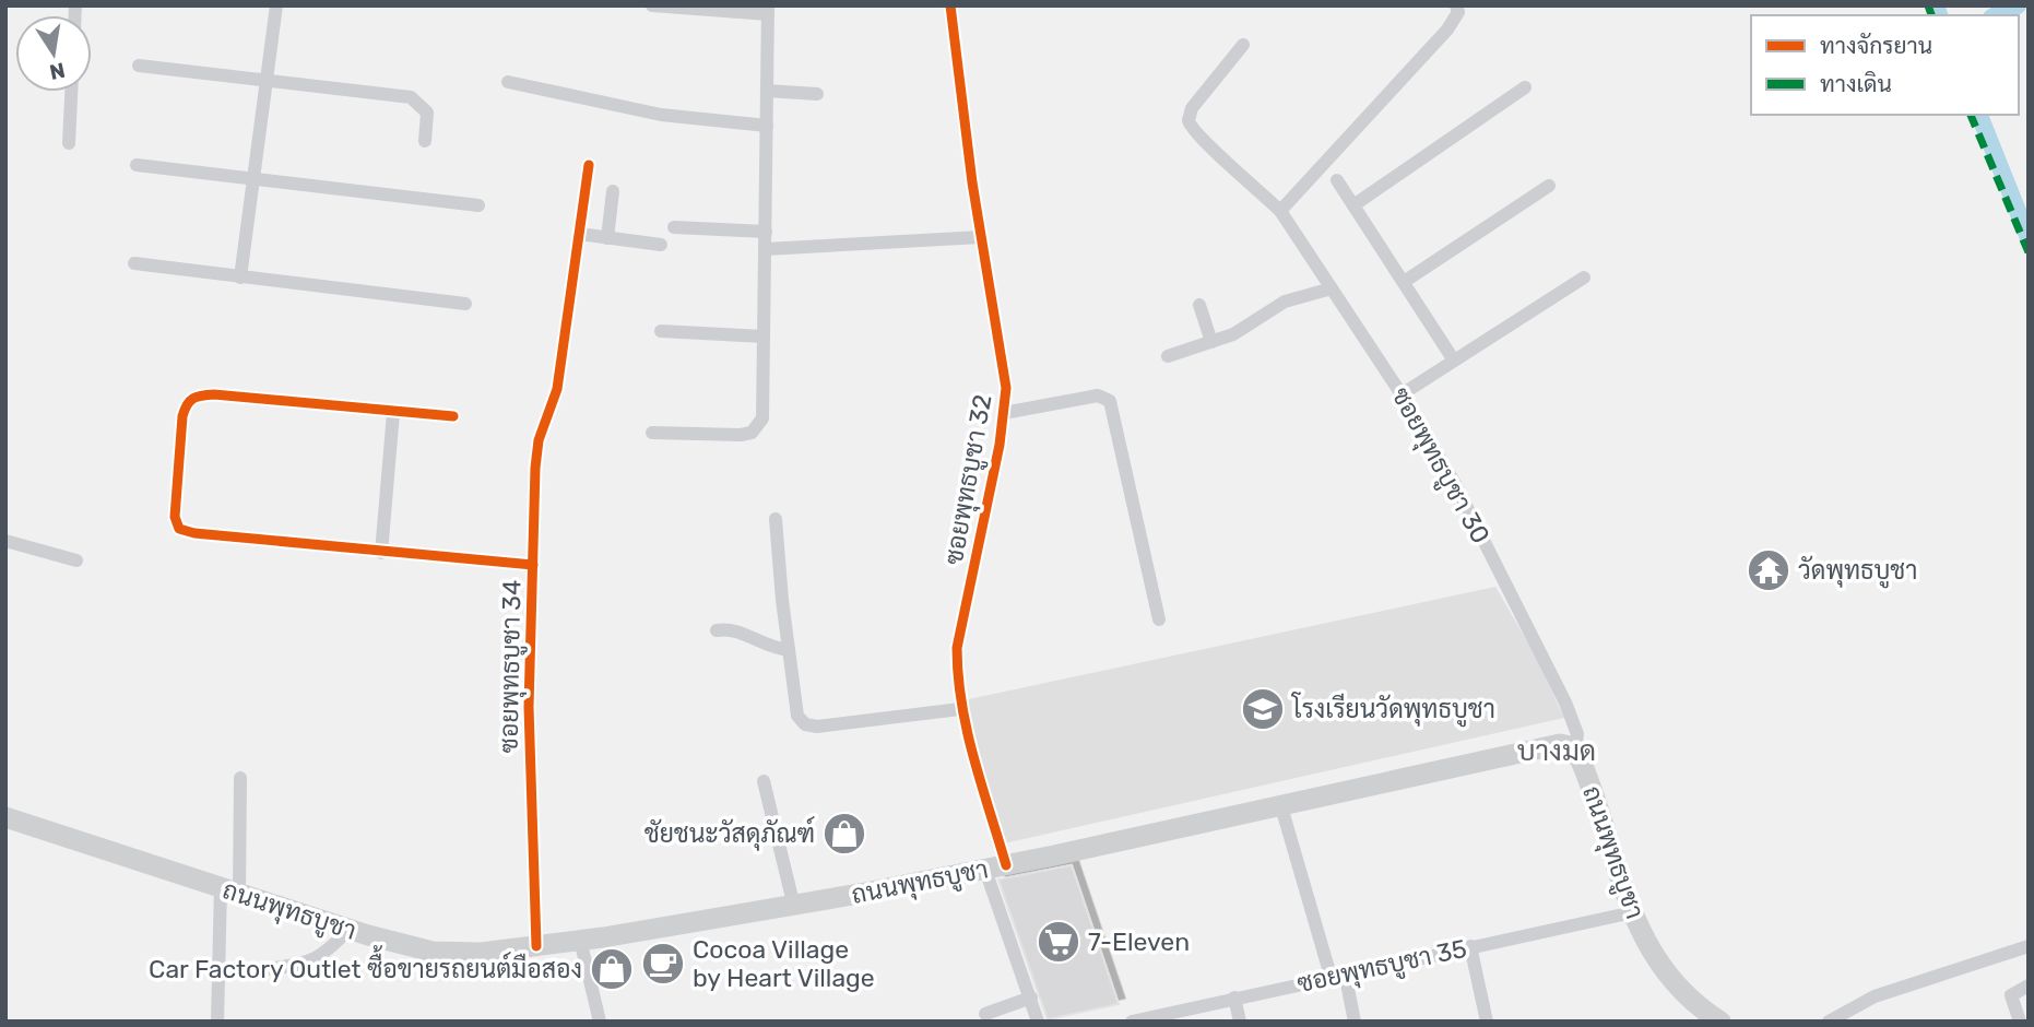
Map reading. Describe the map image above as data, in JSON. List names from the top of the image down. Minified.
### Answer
{"streets":{"main road":["ถนนพุทธบูชา"],"street":["ซอยพุทธบูชา 30","ซอยพุทธบูชา 32","ซอยพุทธบูชา 34","ซอยพุทธบูชา 35"]},"crossings":[["ซอยพุทธบูชา 30","ถนนพุทธบูชา"],["ซอยพุทธบูชา 32","ถนนพุทธบูชา"],["ซอยพุทธบูชา 34","ถนนพุทธบูชา"],["ถนนพุทธบูชา","ซอยพุทธบูชา 35"]],"districts":["บางมด"],"places":{"temple":["วัดพุทธบูชา"],"school or university":["โรงเรียนวัดพุทธบูชา"],"shop":["ชัยชนะวัสดุภัณฑ์","Car Factory Outlet ซื้อขายรถยนต์มือสอง"],"supermarket":["7-Eleven"],"cafe":["Cocoa Village by Heart Village"]},"legend":["ทางจักรยาน","ทางเดิน"],"north":"bottom"}
